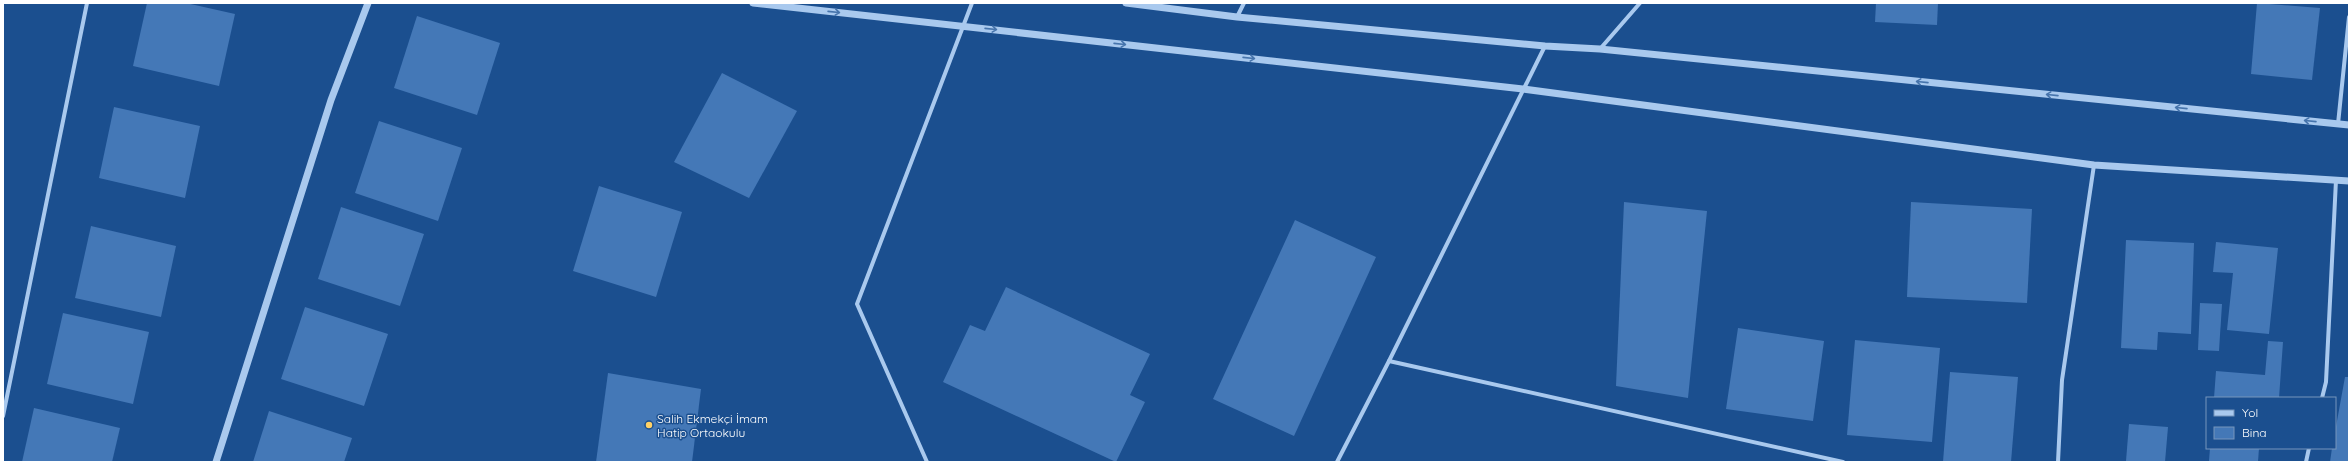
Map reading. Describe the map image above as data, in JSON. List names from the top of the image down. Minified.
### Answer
{"places":["Salih Ekmekçi İmam Hatip Ortaokulu"],"legend":["Yol","Bina"]}
